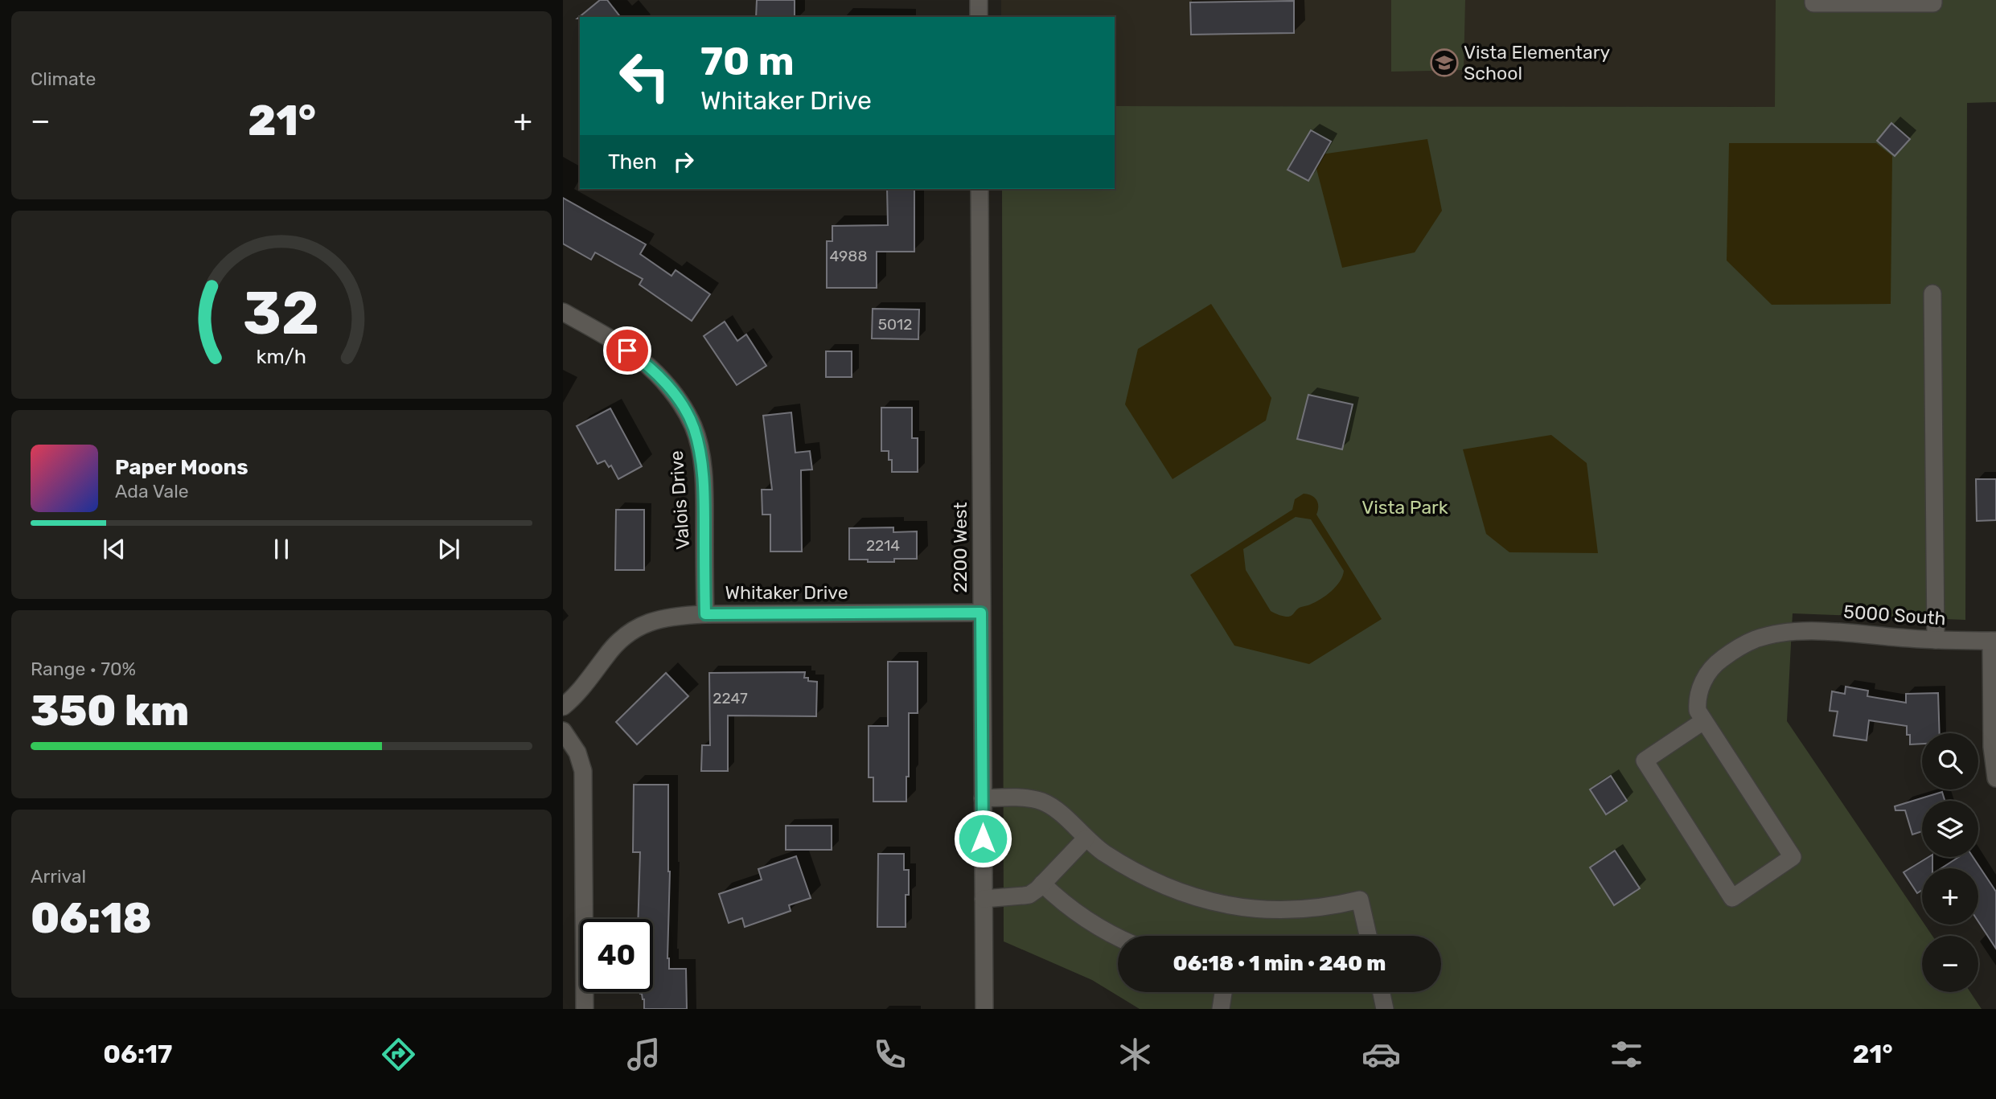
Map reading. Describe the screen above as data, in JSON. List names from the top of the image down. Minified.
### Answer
{"streets":{"street":["Valois Drive","2200 West","Whitaker Drive","5000 South"]},"crossings":[["Valois Drive","Whitaker Drive"],["2200 West","Whitaker Drive"]],"parks":["Vista Park"],"places":{"school or university":["Vista Elementary School"]},"house_numbers":["4988","5012","2214","2247"],"page":{"tile":["Climate",["Range · 70%","350 km"],["Arrival","06:18"]],"turn":["70 m","Whitaker Drive"],"heat":["−","21°","+"],"then":"Then","song":["Paper Moons","Ada Vale"],"map_buttons":["+","−"],"limit":"40","trip":"06:18 · 1 min · 240 m","tabs":["06:17","21°"],"gauge":["32","km/h"]}}
